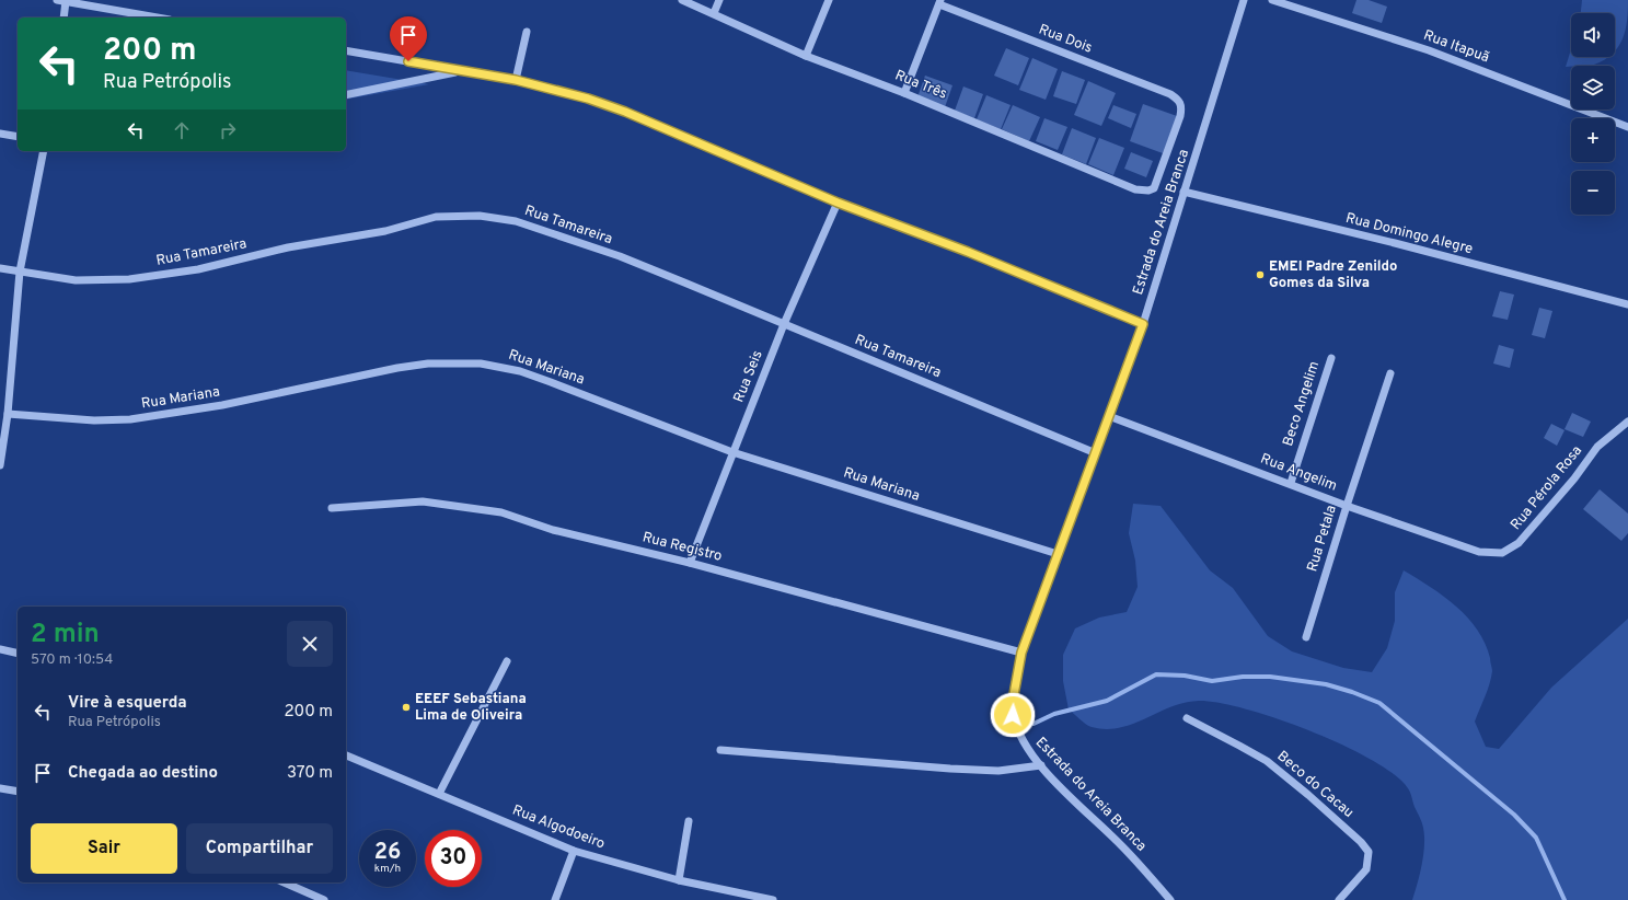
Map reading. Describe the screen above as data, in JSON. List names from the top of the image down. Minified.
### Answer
{"streets":{"street":["Rua Dois","Rua Itapuã","Rua Três","Estrada do Areia Branca","Rua Tamareira","Rua Domingo Alegre","Rua Mariana","Rua Seis","Beco Angelim","Rua Angelim","Rua Pérola Rosa","Rua Petala","Rua Registro","Beco do Cacau","Rua Algodoeiro"]},"crossings":[["Rua Dois","Rua Três"],["Estrada do Areia Branca","Rua Tamareira"],["Estrada do Areia Branca","Rua Domingo Alegre"],["Estrada do Areia Branca","Rua Mariana"],["Estrada do Areia Branca","Rua Angelim"],["Estrada do Areia Branca","Rua Registro"],["Rua Tamareira","Rua Seis"],["Rua Mariana","Rua Seis"],["Rua Seis","Rua Registro"],["Beco Angelim","Rua Angelim"],["Rua Angelim","Rua Pérola Rosa"],["Rua Angelim","Rua Petala"]],"places":["EMEI Padre Zenildo Gomes da Silva","EEEF Sebastiana Lima de Oliveira"],"page":{"map_buttons":["+","−"],"turn":["200 m","Rua Petrópolis"],"heading":["2 min","570 m · 10:54"],"list":[{"name":"Vire à esquerda","note":"Rua Petrópolis","value":"200 m"},{"name":"Chegada ao destino","value":"370 m"}],"buttons":["Sair","Compartilhar"],"speed":"26 km/h","limit":"30"}}
